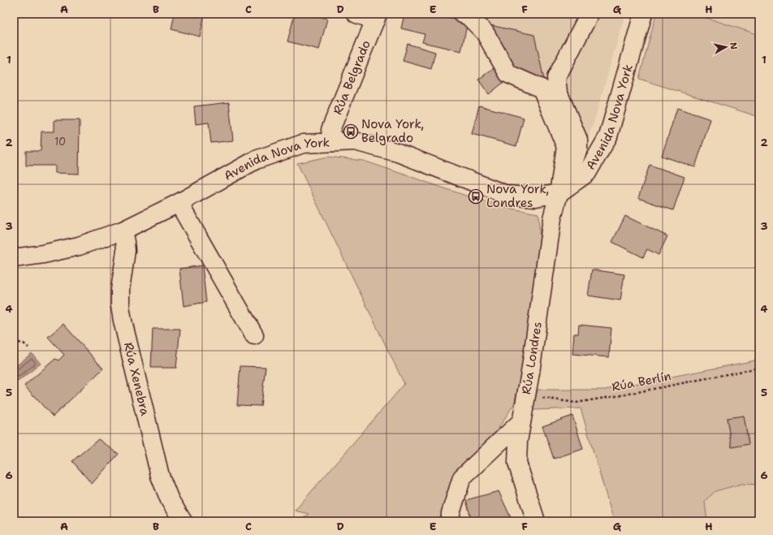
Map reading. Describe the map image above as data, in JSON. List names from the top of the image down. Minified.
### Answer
{"streets":{"street":["Rúa Belgrado","Avenida Nova York","Rúa Londres","Rúa Xenebra"],"path":["Rúa Berlín"]},"crossings":[["Rúa Belgrado","Avenida Nova York"],["Avenida Nova York","Rúa Londres"],["Avenida Nova York","Rúa Xenebra"],["Rúa Londres","Rúa Berlín"]],"places":{"bus stop":["Nova York, Belgrado","Nova York, Londres"]},"house_numbers":["10"],"north":"right","grid":{"columns":["A","B","C","D","E","F","G","H"],"rows":["1","2","3","4","5","6"]}}
